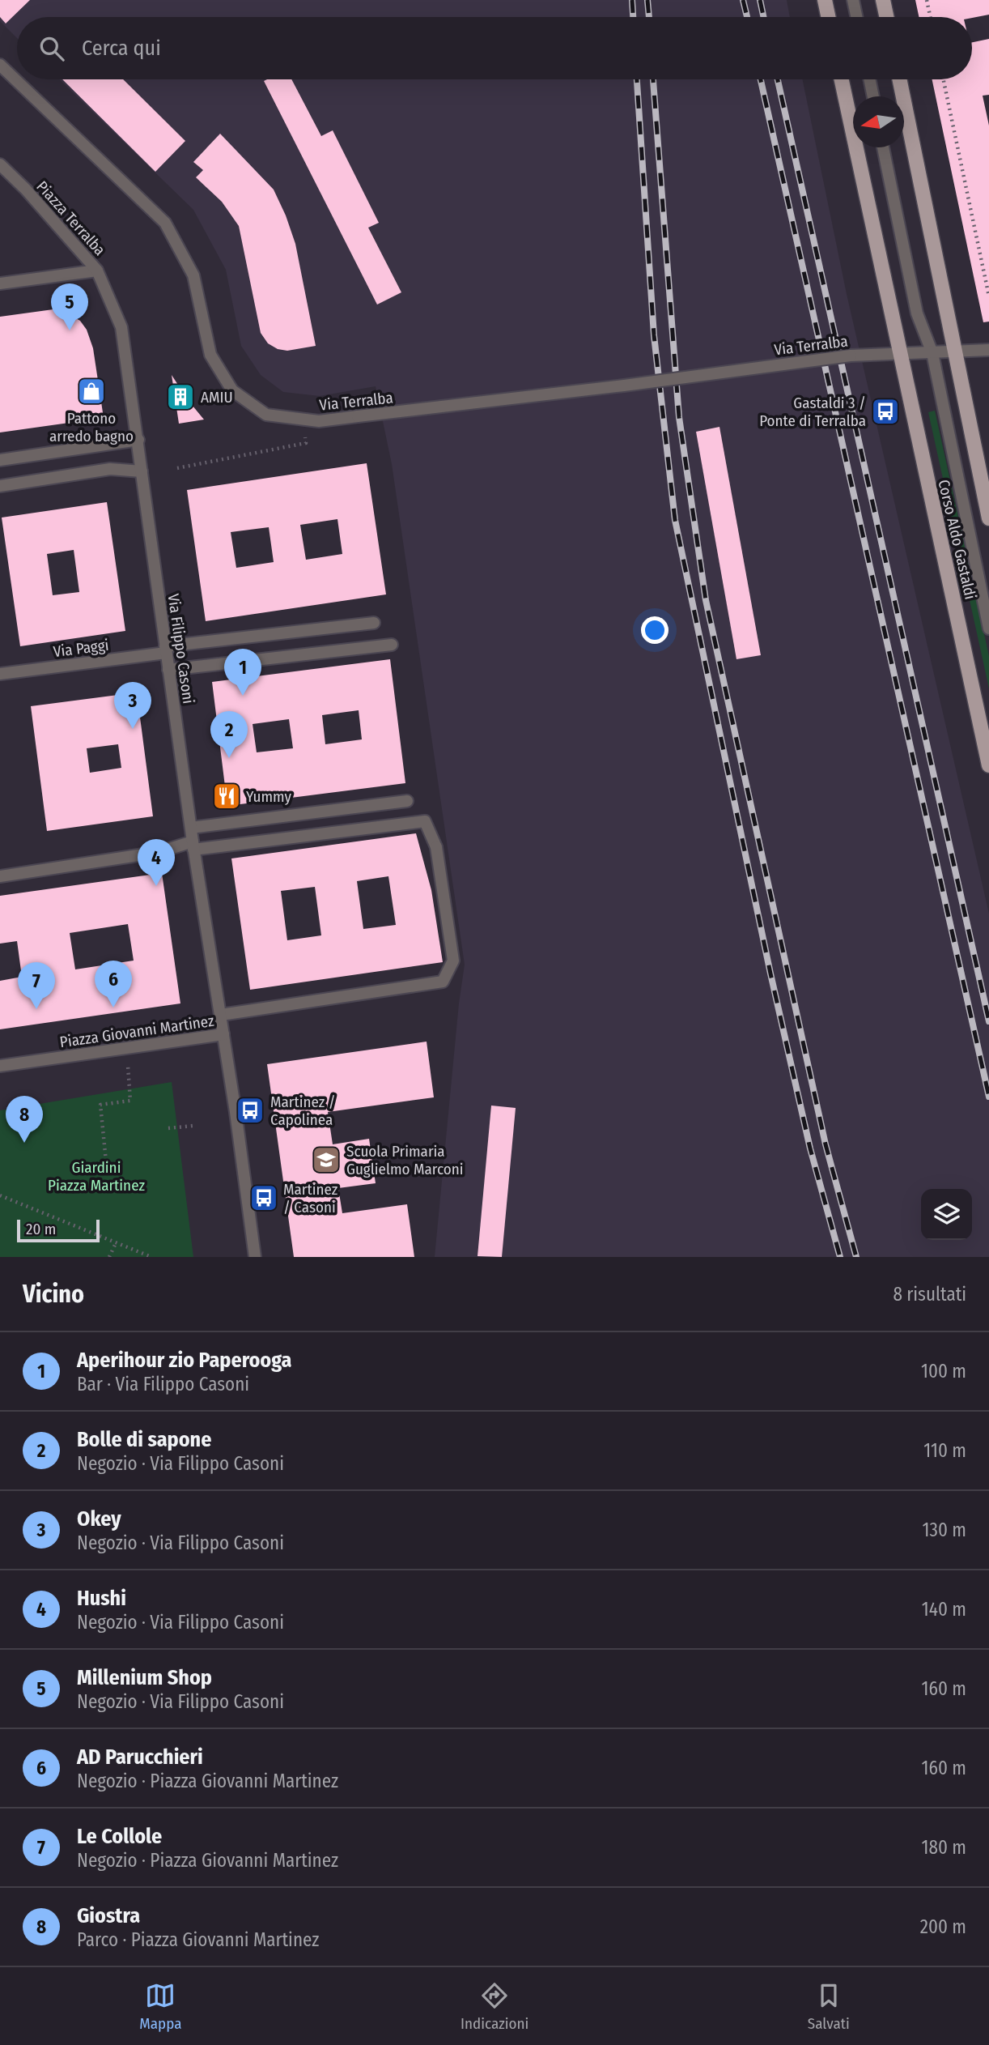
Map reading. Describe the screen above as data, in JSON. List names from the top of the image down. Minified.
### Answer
{"streets":{"main road":["Corso Aldo Gastaldi"],"street":["Piazza Terralba","Via Terralba","Via Paggi","Via Filippo Casoni","Piazza Giovanni Martinez"]},"crossings":[["Piazza Terralba","Via Filippo Casoni"],["Via Terralba","Corso Aldo Gastaldi"],["Via Paggi","Via Filippo Casoni"],["Via Filippo Casoni","Piazza Giovanni Martinez"]],"parks":["Giardini Piazza Martinez"],"places":{"shop":["Pattono arredo bagno"],"building":["AMIU"],"bus stop":["Gastaldi 3 / Ponte di Terralba","Martinez / Capolinea","Martinez / Casoni"],"restaurant":["Yummy"],"school or university":["Scuola Primaria Guglielmo Marconi"]},"scale_bar":"20 m","north":"left","page":{"search":"Cerca qui","pins":["5","1","3","2","4","6","7","8"],"scale":"20 m","heading":["Vicino","8 risultati"],"list":[{"mark":"1","name":"Aperihour zio Paperooga","note":"Bar · Via Filippo Casoni","value":"100 m"},{"mark":"2","name":"Bolle di sapone","note":"Negozio · Via Filippo Casoni","value":"110 m"},{"mark":"3","name":"Okey","note":"Negozio · Via Filippo Casoni","value":"130 m"},{"mark":"4","name":"Hushi","note":"Negozio · Via Filippo Casoni","value":"140 m"},{"mark":"5","name":"Millenium Shop","note":"Negozio · Via Filippo Casoni","value":"160 m"},{"mark":"6","name":"AD Parucchieri","note":"Negozio · Piazza Giovanni Martinez","value":"160 m"},{"mark":"7","name":"Le Collole","note":"Negozio · Piazza Giovanni Martinez","value":"180 m"},{"mark":"8","name":"Giostra","note":"Parco · Piazza Giovanni Martinez","value":"200 m"}],"nav":["Mappa","Indicazioni","Salvati"]}}
